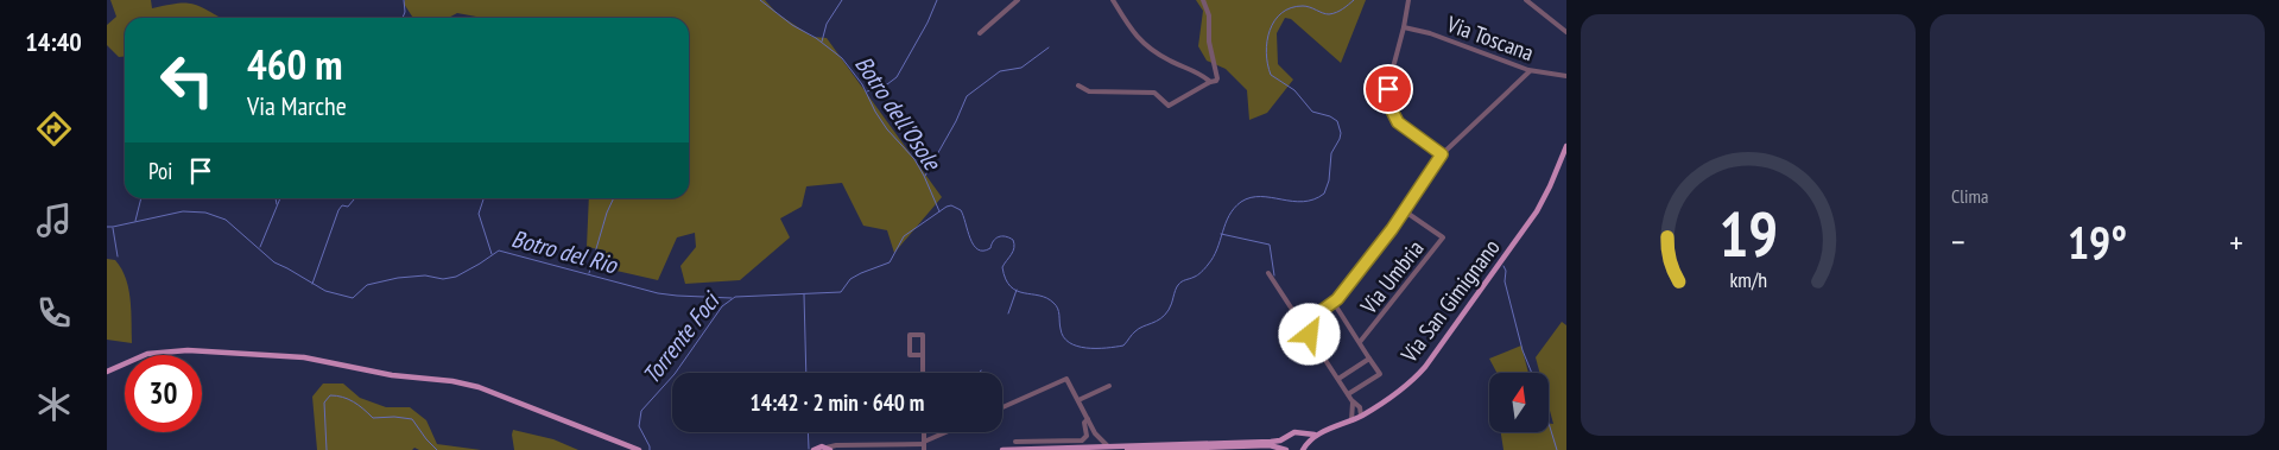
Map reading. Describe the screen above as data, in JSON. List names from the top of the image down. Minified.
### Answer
{"streets":{"main road":["Via San Gimignano"],"street":["Via Toscana","Via Umbria"]},"water":["Botro dell'Osole","Botro del Rio","Torrente Foci"],"north":"top","page":{"tabs":"14:40","tile":"Clima","turn":["460 m","Via Marche"],"then":"Poi","heat":["−","19°","+"],"limit":"30","trip":"14:42 · 2 min · 640 m","gauge":["19","km/h"]}}
